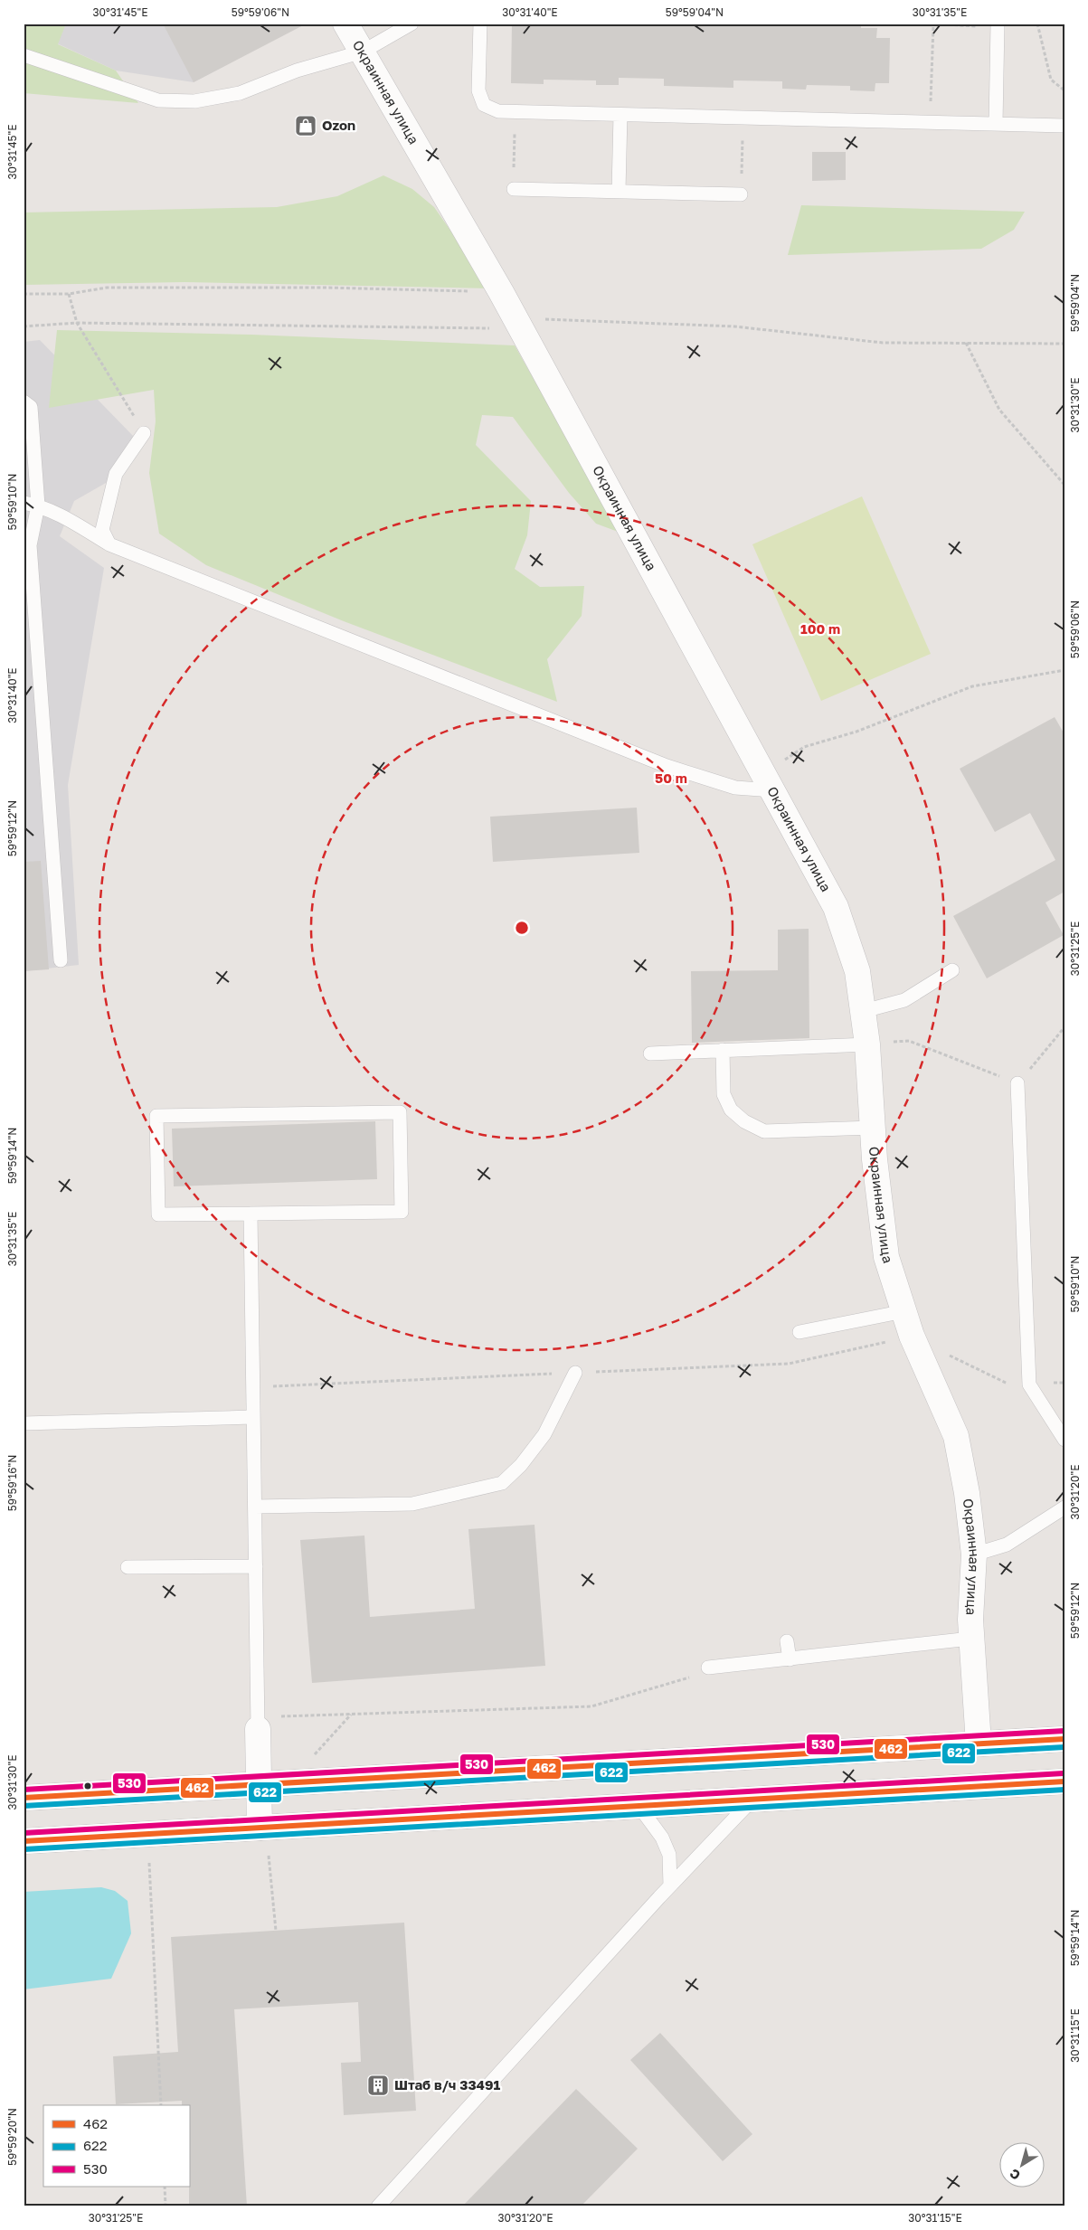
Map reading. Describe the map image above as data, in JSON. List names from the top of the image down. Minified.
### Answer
{"streets":{"main road":["Окраинная улица"]},"places":{"shop":["Ozon"],"building":["Штаб в/ч 33491"]},"lines":["transit line 530","transit line 462","transit line 622"],"legend":["462","622","530"],"north":"bottom left","coordinates":["30°31'45\"E","59°59'06\"N","30°31'40\"E","59°59'04\"N","30°31'35\"E","30°31'30\"E","59°59'10\"N","59°59'12\"N","30°31'25\"E","59°59'14\"N","59°59'16\"N","30°31'20\"E","30°31'15\"E","59°59'20\"N"],"rings":["100 m","50 m"]}
